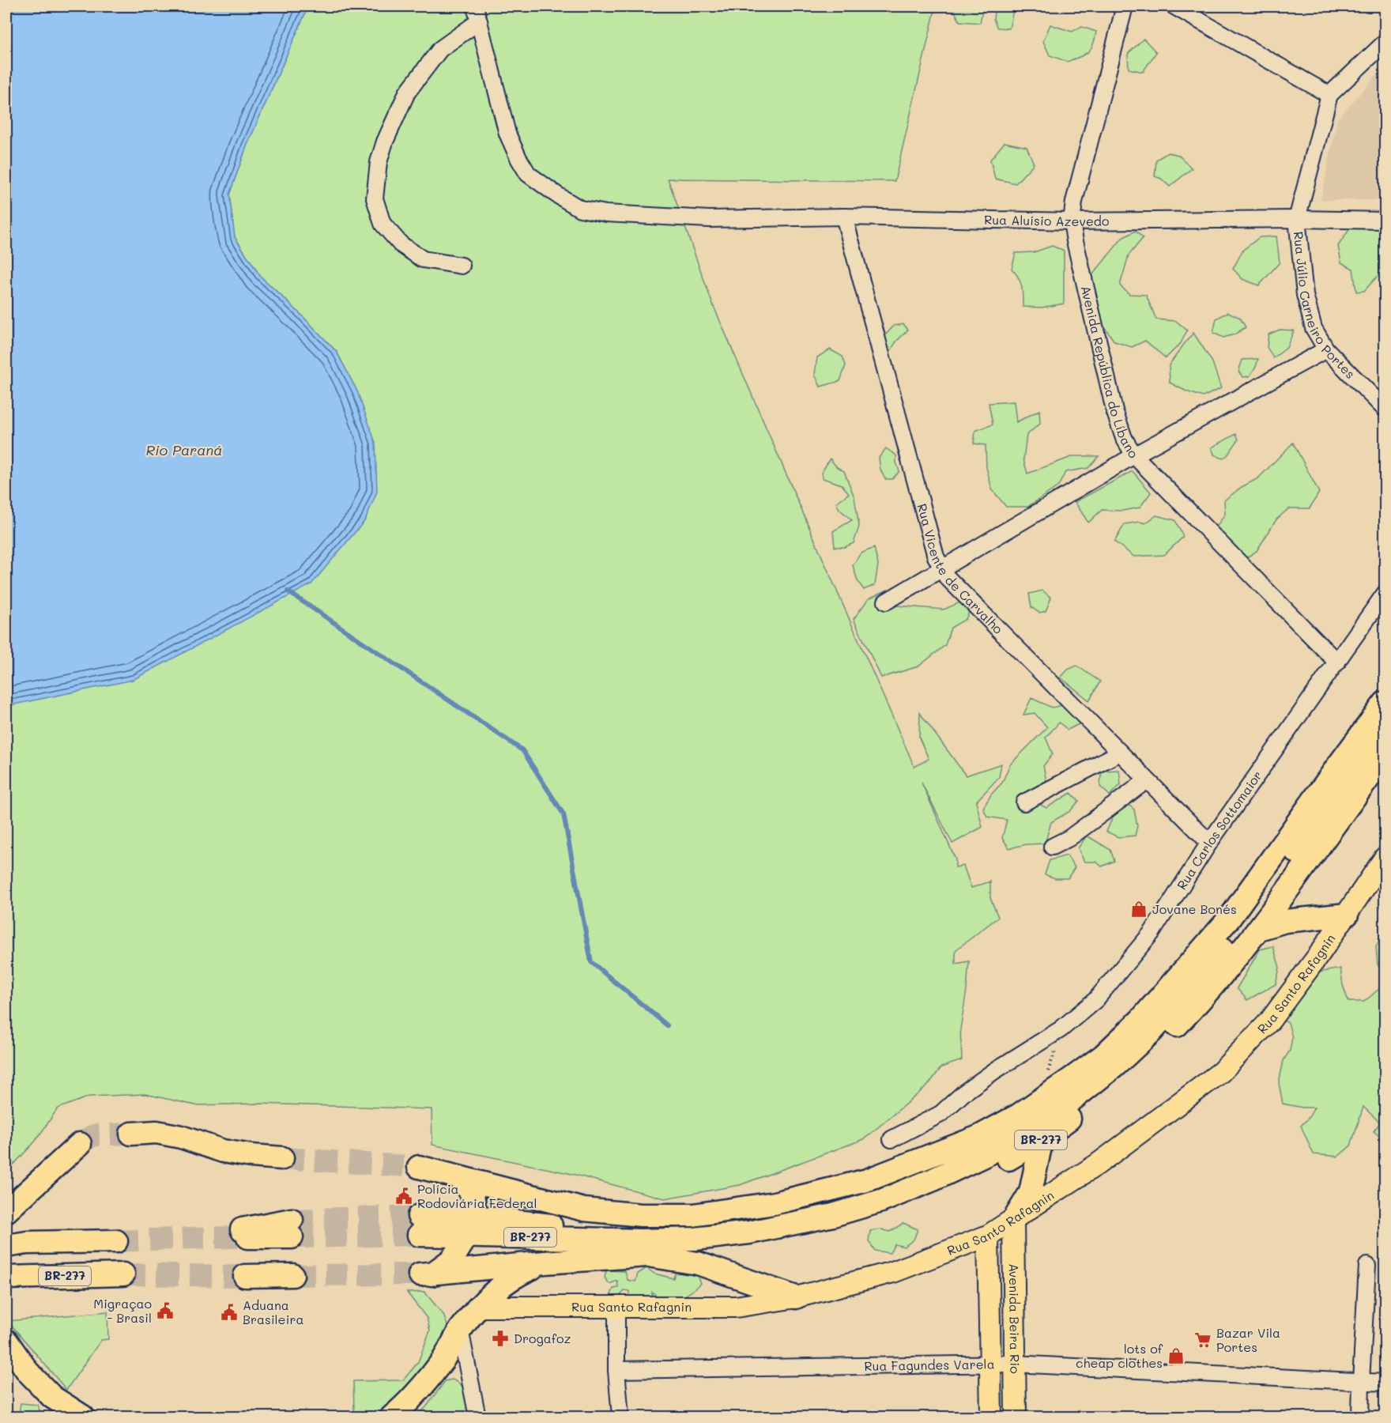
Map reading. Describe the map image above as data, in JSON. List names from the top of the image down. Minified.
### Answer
{"streets":{"highway":["BR-277"],"main road":["Rua Santo Rafagnin","Avenida Beira Rio"],"street":["Rua Aluísio Azevedo","Rua Júlio Carneiro Portes","Avenida República do Líbano","Rua Vicente de Carvalho","Rua Carlos Sottomaior","Rua Fagundes Varela"]},"crossings":[["Rua Aluísio Azevedo","Rua Júlio Carneiro Portes"],["Rua Aluísio Azevedo","Avenida República do Líbano"],["Rua Aluísio Azevedo","Rua Vicente de Carvalho"],["Avenida República do Líbano","Rua Carlos Sottomaior"],["Rua Vicente de Carvalho","Rua Carlos Sottomaior"],["Rua Santo Rafagnin","Avenida Beira Rio"],["Avenida Beira Rio","Rua Fagundes Varela"]],"water":["Rio Paraná"],"places":{"shop":["Jovane Bonés","lots of cheap clothes"],"public building":["Polícia Rodoviária Federal","Migraçao - Brasil","Aduana Brasileira"],"pharmacy":["Drogafoz"],"supermarket":["Bazar Vila Portes"]}}
